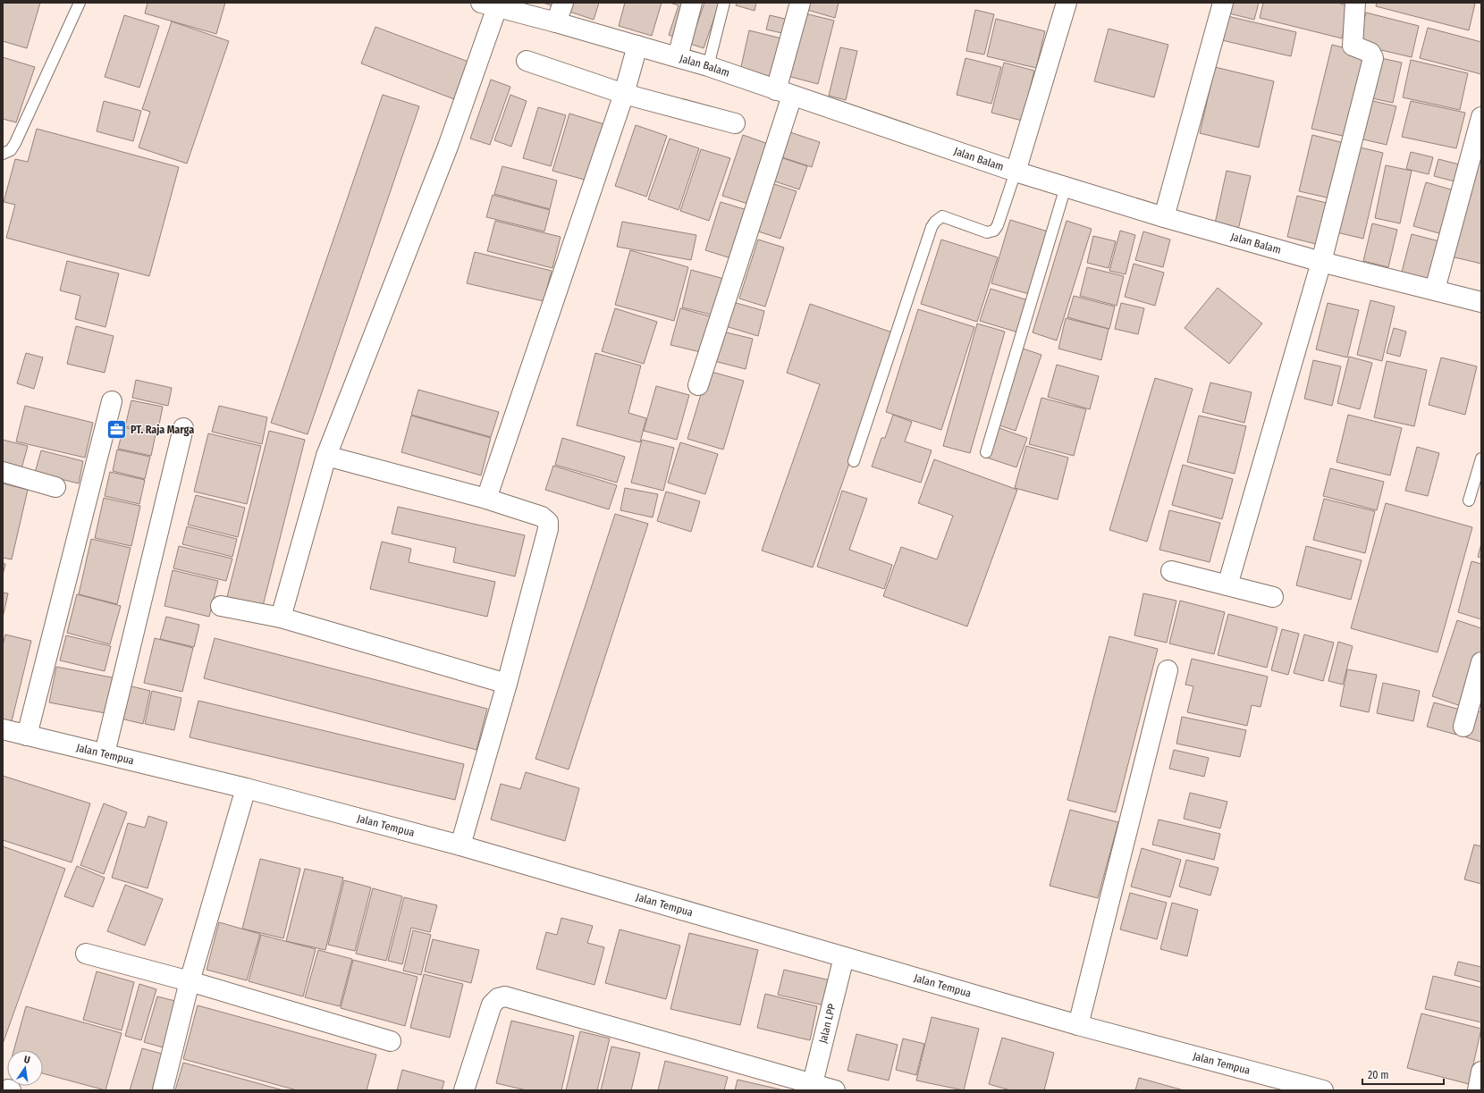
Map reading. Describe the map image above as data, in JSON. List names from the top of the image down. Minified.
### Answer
{"streets":{"street":["Jalan Balam","Jalan Tempua","Jalan LPP"]},"crossings":[["Jalan Tempua","Jalan LPP"]],"places":{"office":["PT. Raja Marga"]},"scale_bar":"20 m","north":"top"}
